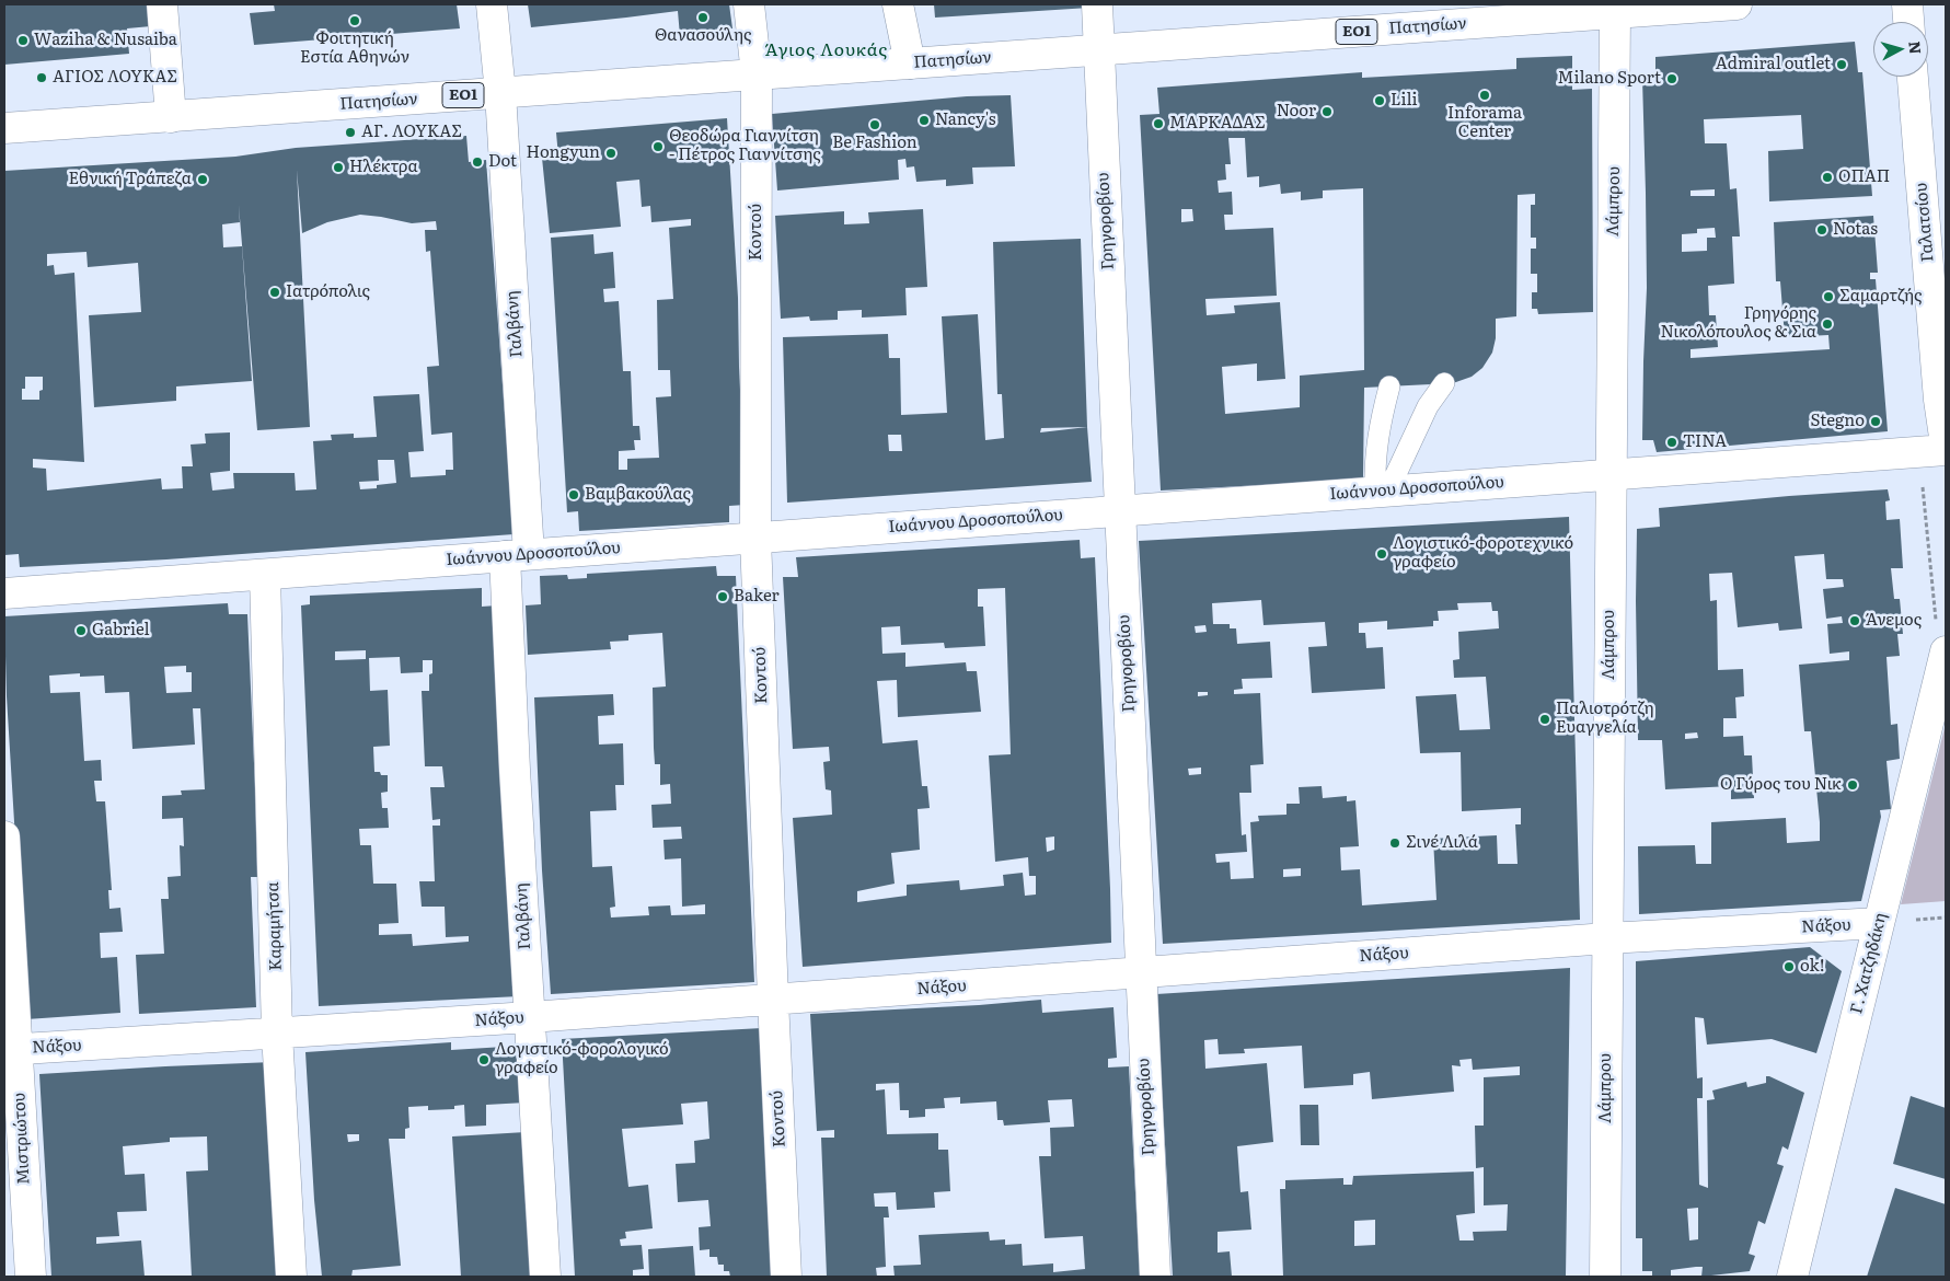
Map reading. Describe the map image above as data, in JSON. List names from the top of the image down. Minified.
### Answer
{"streets":{"street":["Πατησίων","ΕΟ1","Λάμπρου","Γρηγοροβίου","Γαλατσίου","Κοντού","Γαλβάνη","Ιωάννου Δροσοπούλου","Καραμήτσα","Νάξου","Γ. Χατζηδάκη","Μιστριώτου"]},"crossings":[["Πατησίων","Λάμπρου"],["Πατησίων","Γρηγοροβίου"],["Πατησίων","Κοντού"],["Πατησίων","Γαλβάνη"],["Λάμπρου","Ιωάννου Δροσοπούλου"],["Λάμπρου","Νάξου"],["Γρηγοροβίου","Ιωάννου Δροσοπούλου"],["Γρηγοροβίου","Νάξου"],["Κοντού","Ιωάννου Δροσοπούλου"],["Κοντού","Νάξου"],["Γαλβάνη","Ιωάννου Δροσοπούλου"],["Γαλβάνη","Νάξου"],["Ιωάννου Δροσοπούλου","Καραμήτσα"],["Καραμήτσα","Νάξου"],["Νάξου","Γ. Χατζηδάκη"],["Νάξου","Μιστριώτου"]],"districts":["Άγιος Λουκάς"],"places":["Θανασούλης","Φοιτητική Εστία Αθηνών","Waziha & Nusaiba","Admiral outlet","ΑΓΙΟΣ ΛΟΥΚΑΣ","Milano Sport","Inforama Center","Lili","Noor","Nancy's","ΜΑΡΚΑΔΑΣ","Be Fashion","ΑΓ. ΛΟΥΚΑΣ","Θεοδώρα Γιαννίτση - Πέτρος Γιαννίτσης","Hongyun","Dot","Ηλέκτρα","ΟΠΑΠ","Εθνική Τράπεζα","Notas","Ιατρόπολις","Σαμαρτζής","Γρηγόρης Νικολόπουλος & Σια","Stegno","TINA","Βαμβακούλας","Λογιστικό-φοροτεχνικό γραφείο","Baker","Άνεμος","Gabriel","Παλιοτρότζη Ευαγγελία","Ο Γύρος του Νικ","Σινέ Λιλά","ok!","Λογιστικό-φορολογικό γραφείο"],"north":"right"}
